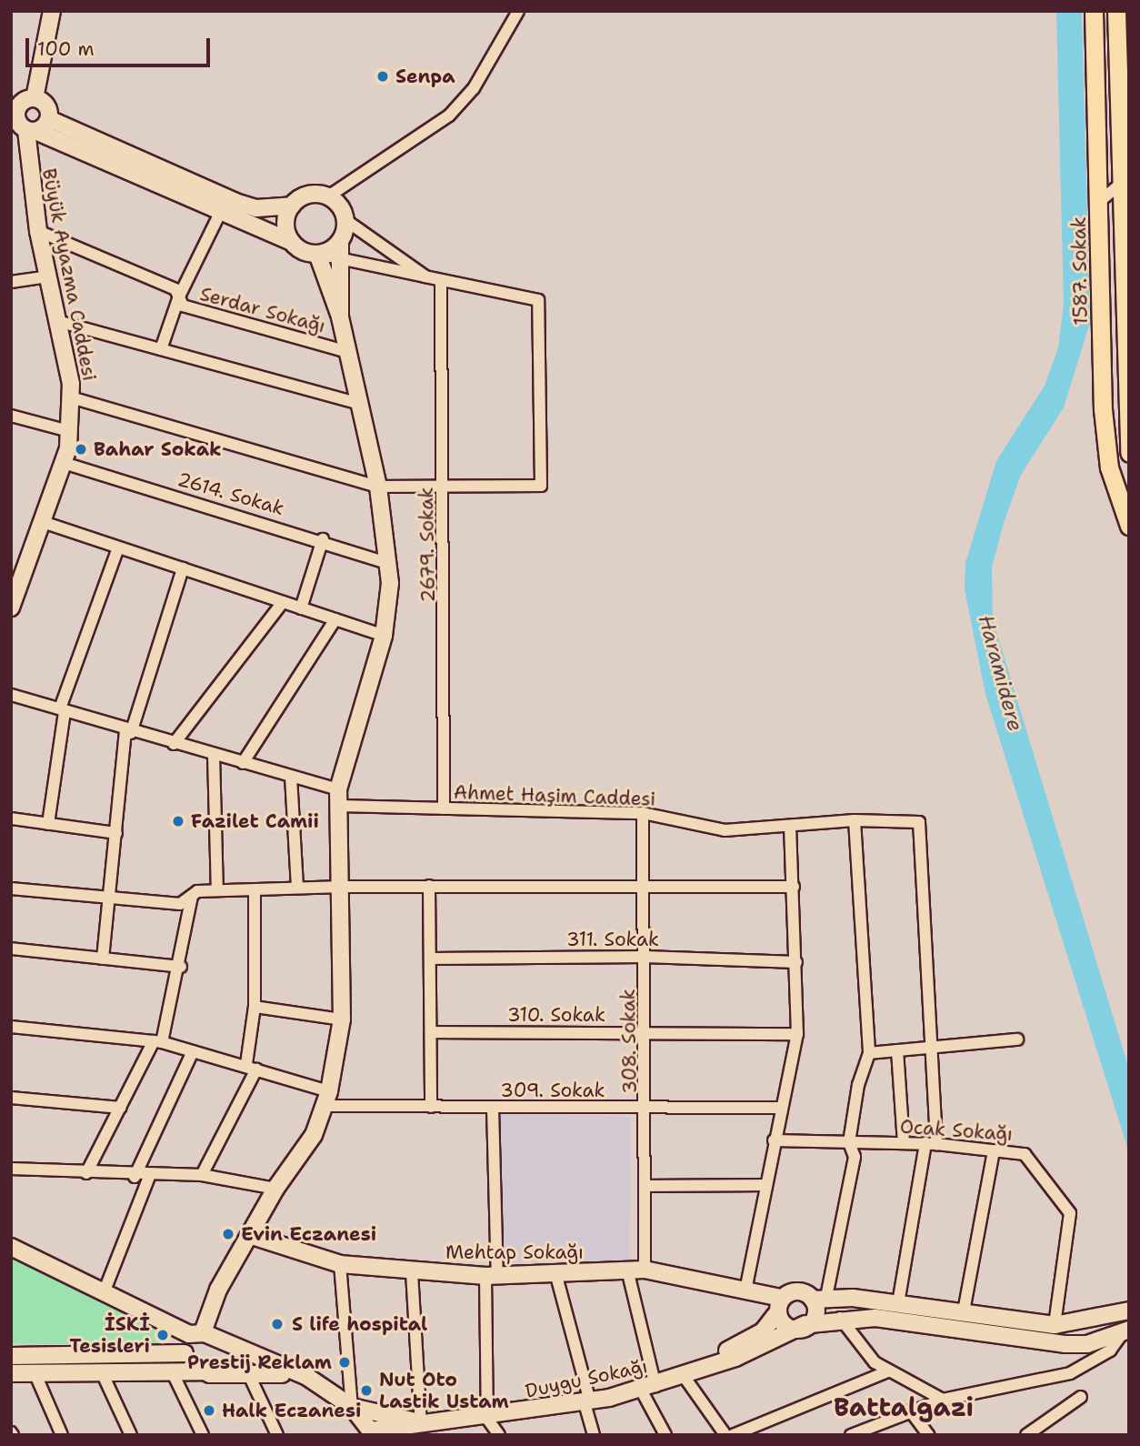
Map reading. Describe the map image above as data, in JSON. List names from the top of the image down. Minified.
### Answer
{"streets":{"main road":["1587. Sokak"],"street":["Büyük Ayazma Caddesi","Serdar Sokağı","2614. Sokak","2679. Sokak","Ahmet Haşim Caddesi","311. Sokak","310. Sokak","308. Sokak","309. Sokak","Ocak Sokağı","Mehtap Sokağı","Duygu Sokağı"]},"crossings":[["Büyük Ayazma Caddesi","Serdar Sokağı"],["Büyük Ayazma Caddesi","2614. Sokak"],["2679. Sokak","Ahmet Haşim Caddesi"],["Ahmet Haşim Caddesi","308. Sokak"],["311. Sokak","308. Sokak"],["310. Sokak","308. Sokak"],["308. Sokak","309. Sokak"],["308. Sokak","Mehtap Sokağı"]],"districts":["Battalgazi"],"water":["Haramidere"],"places":["Senpa","Bahar Sokak","Fazilet Camii","Evin Eczanesi","S life hospital","İSKİ Tesisleri","Prestij Reklam","Nut Oto Lastik Ustam","Halk Eczanesi"],"scale_bar":"100 m"}
